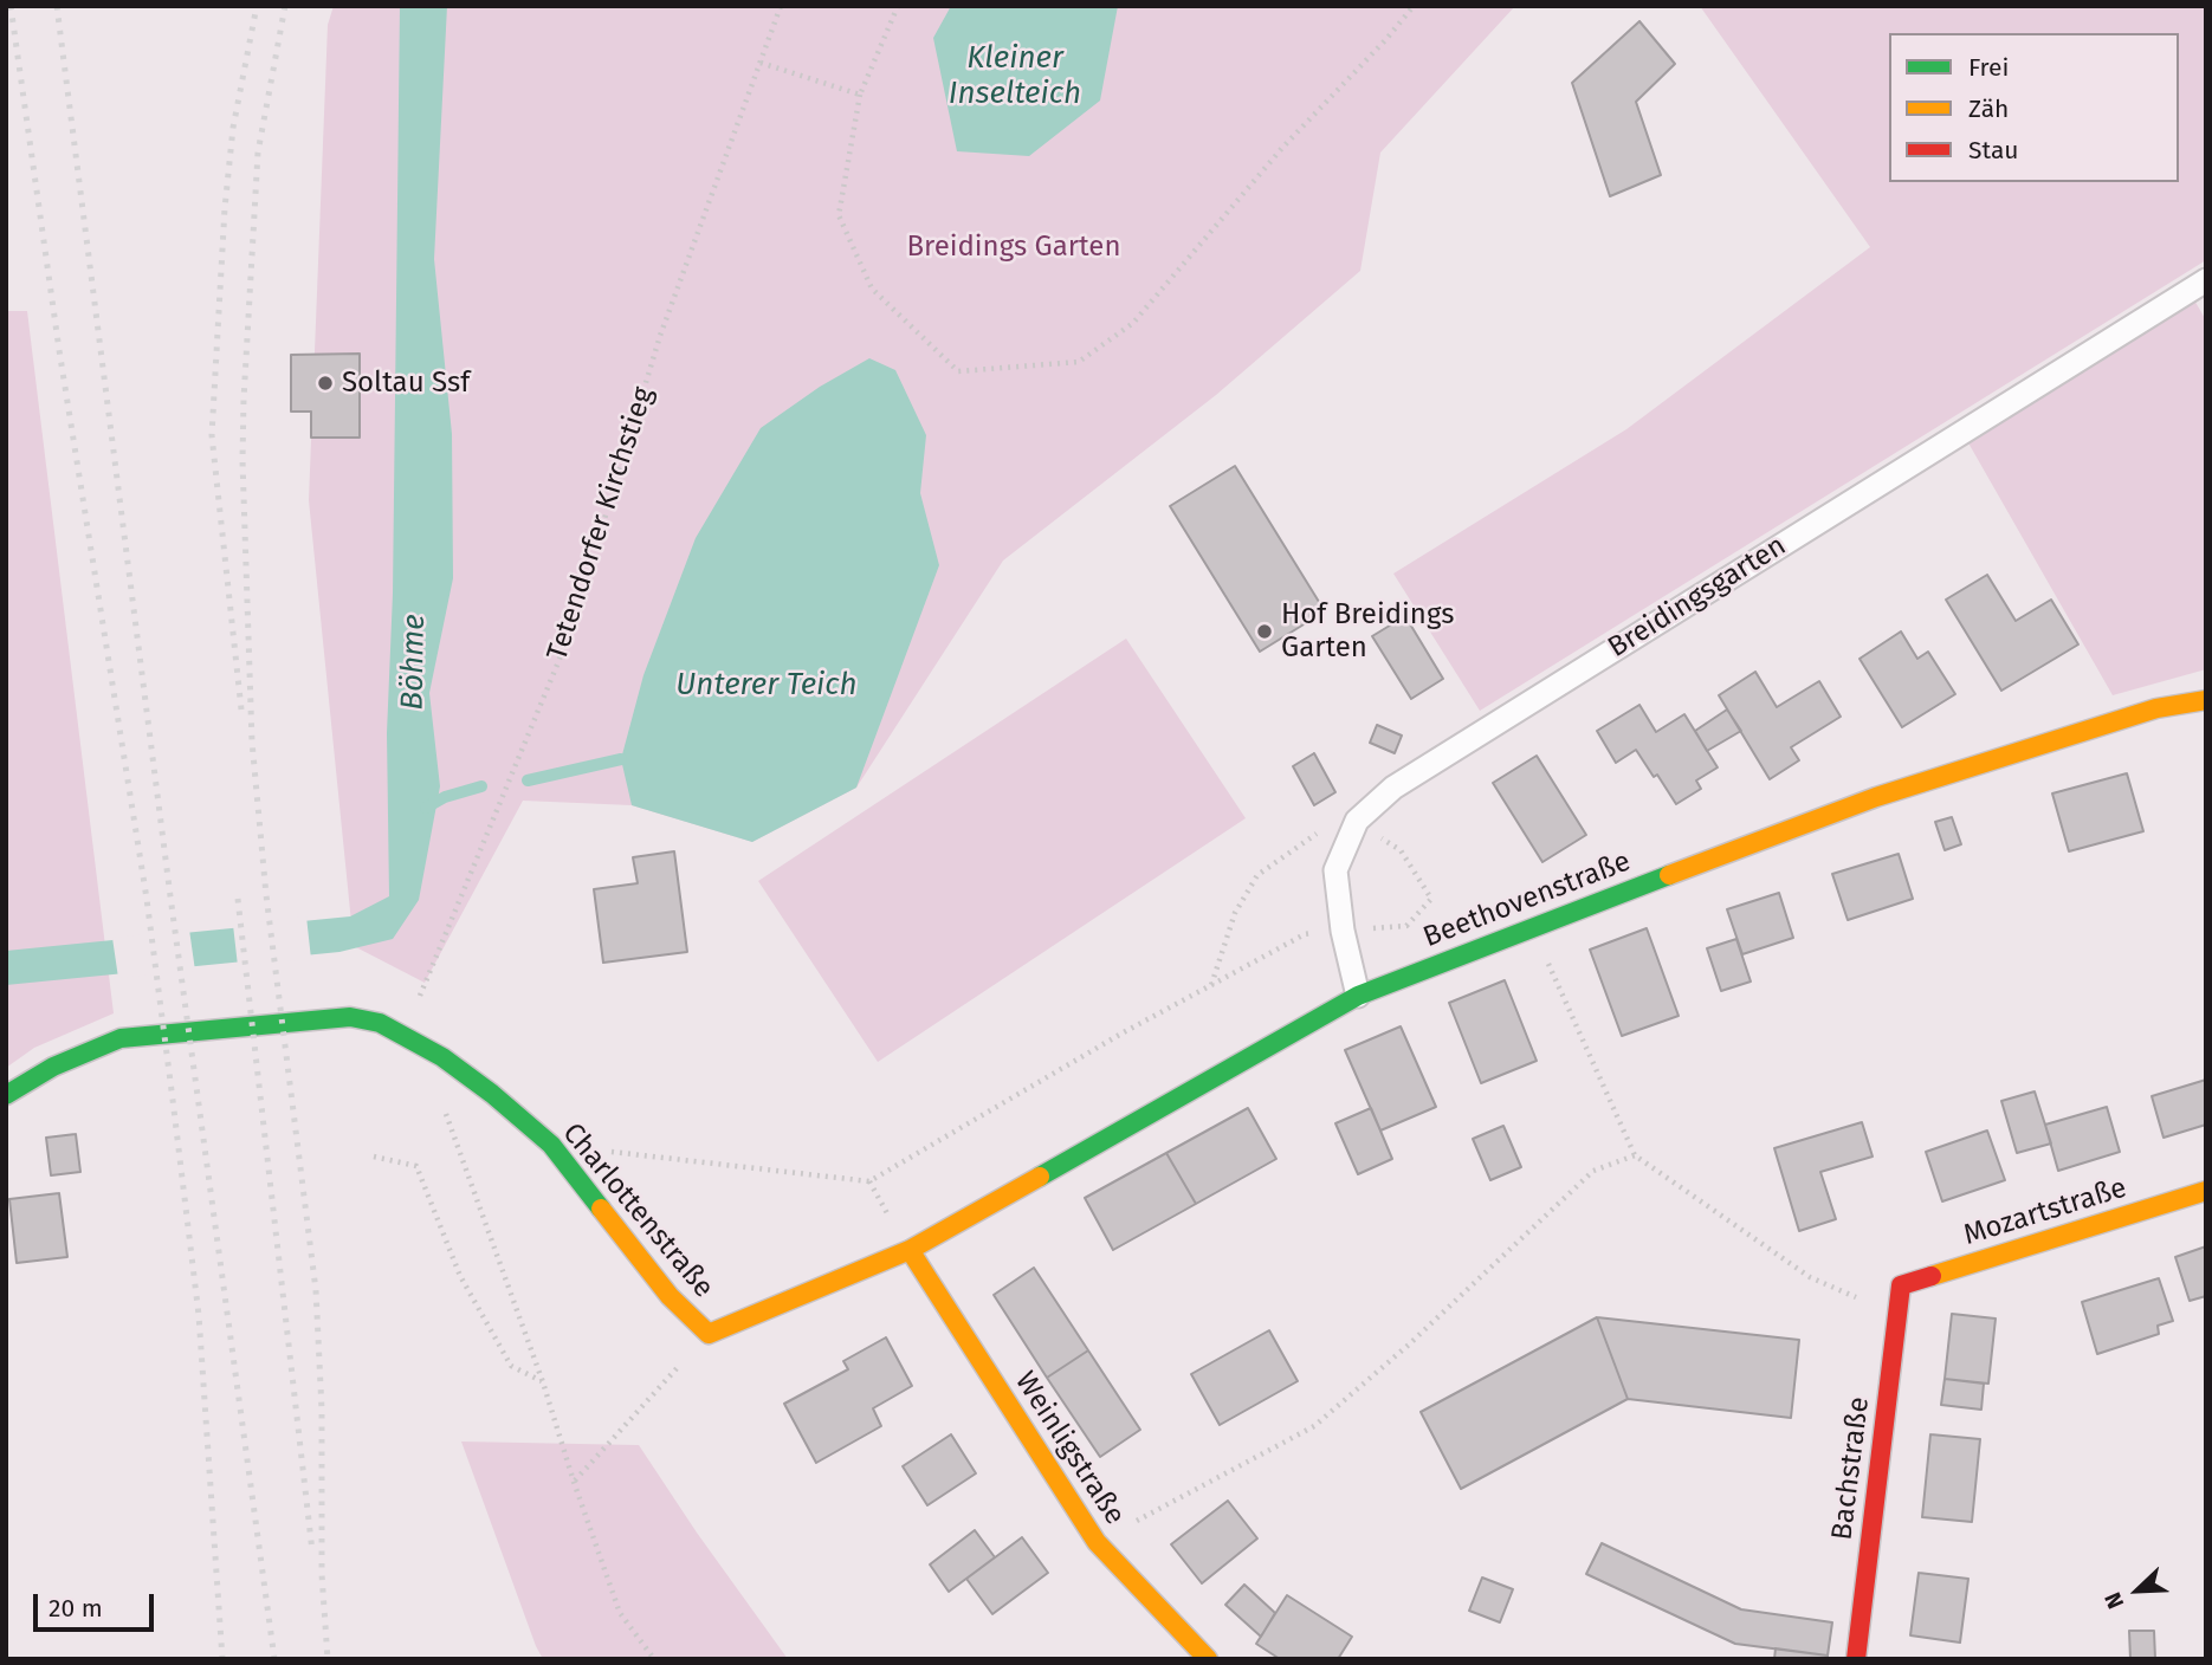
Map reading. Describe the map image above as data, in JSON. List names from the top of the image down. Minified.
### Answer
{"streets":{"street":["Beethovenstraße","Charlottenstraße","Mozartstraße","Weinligstraße","Bachstraße"],"lane":["Breidingsgarten"],"path":["Tetendorfer Kirchstieg"]},"crossings":[["Tetendorfer Kirchstieg","Charlottenstraße"],["Breidingsgarten","Beethovenstraße"],["Beethovenstraße","Charlottenstraße"],["Beethovenstraße","Weinligstraße"],["Charlottenstraße","Weinligstraße"],["Mozartstraße","Bachstraße"]],"water":["Kleiner Inselteich","Böhme","Unterer Teich"],"parks":["Breidings Garten"],"places":["Soltau Ssf","Hof Breidings Garten"],"legend":["Frei","Zäh","Stau"],"scale_bar":"20 m","north":"bottom left"}
